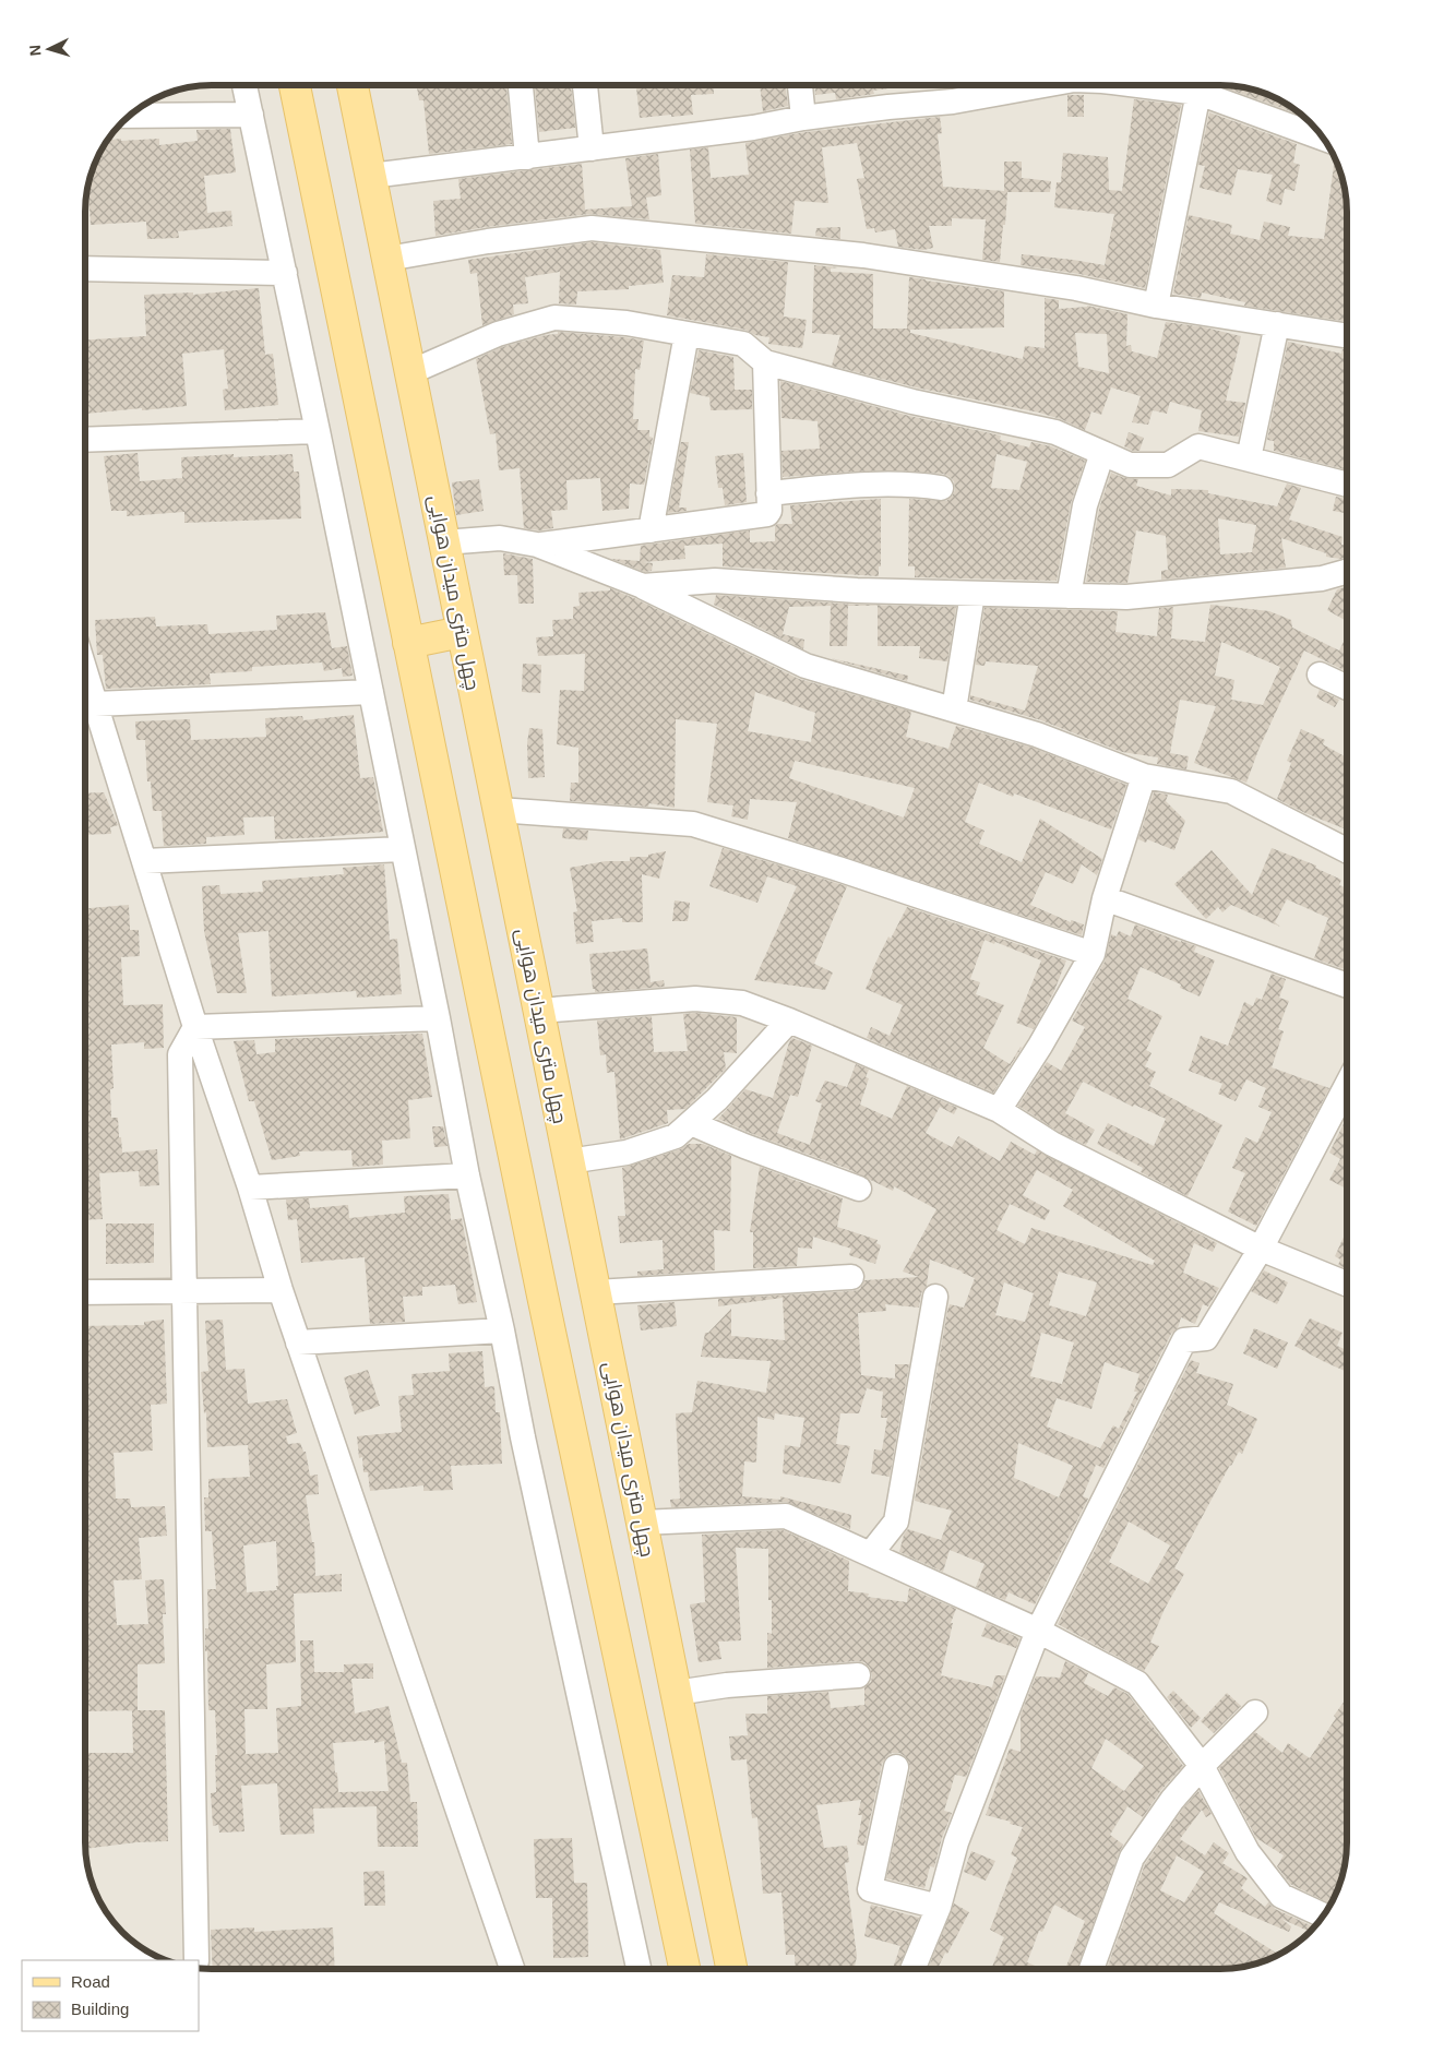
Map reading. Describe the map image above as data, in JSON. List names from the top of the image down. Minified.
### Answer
{"streets":{"main road":["چهل متری میدان هوایی"]},"legend":["Road","Building"],"north":"left"}
